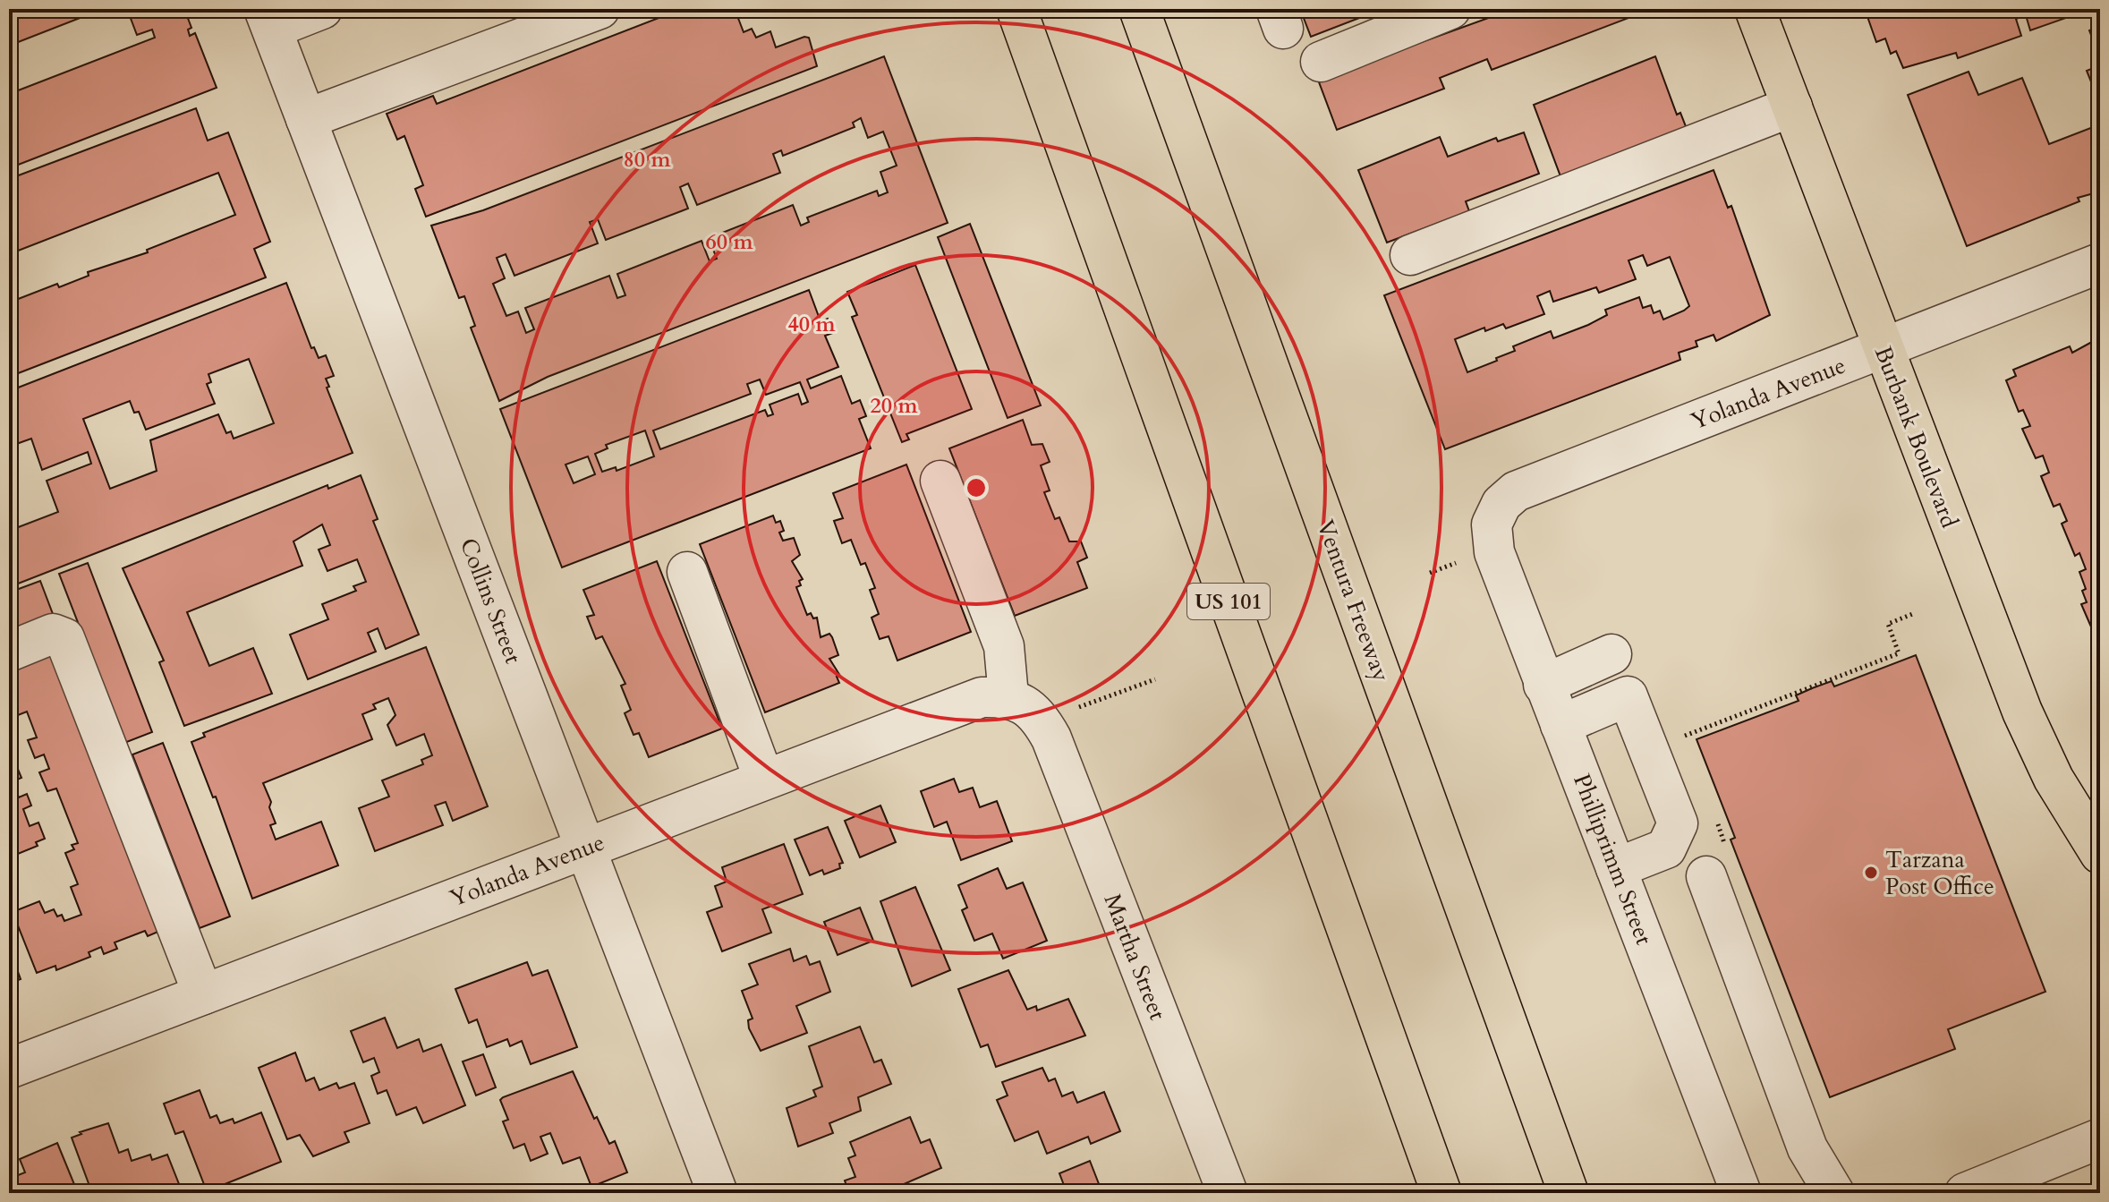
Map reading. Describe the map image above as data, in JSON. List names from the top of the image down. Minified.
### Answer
{"streets":{"main road":["Burbank Boulevard","Ventura Freeway","US 101"],"street":["Yolanda Avenue","Collins Street","Philliprimm Street","Martha Street"]},"crossings":[["Yolanda Avenue","Burbank Boulevard"],["Yolanda Avenue","Collins Street"],["Yolanda Avenue","Philliprimm Street"],["Yolanda Avenue","Martha Street"]],"places":["Tarzana Post Office"],"rings":["80 m","60 m","40 m","20 m"]}
